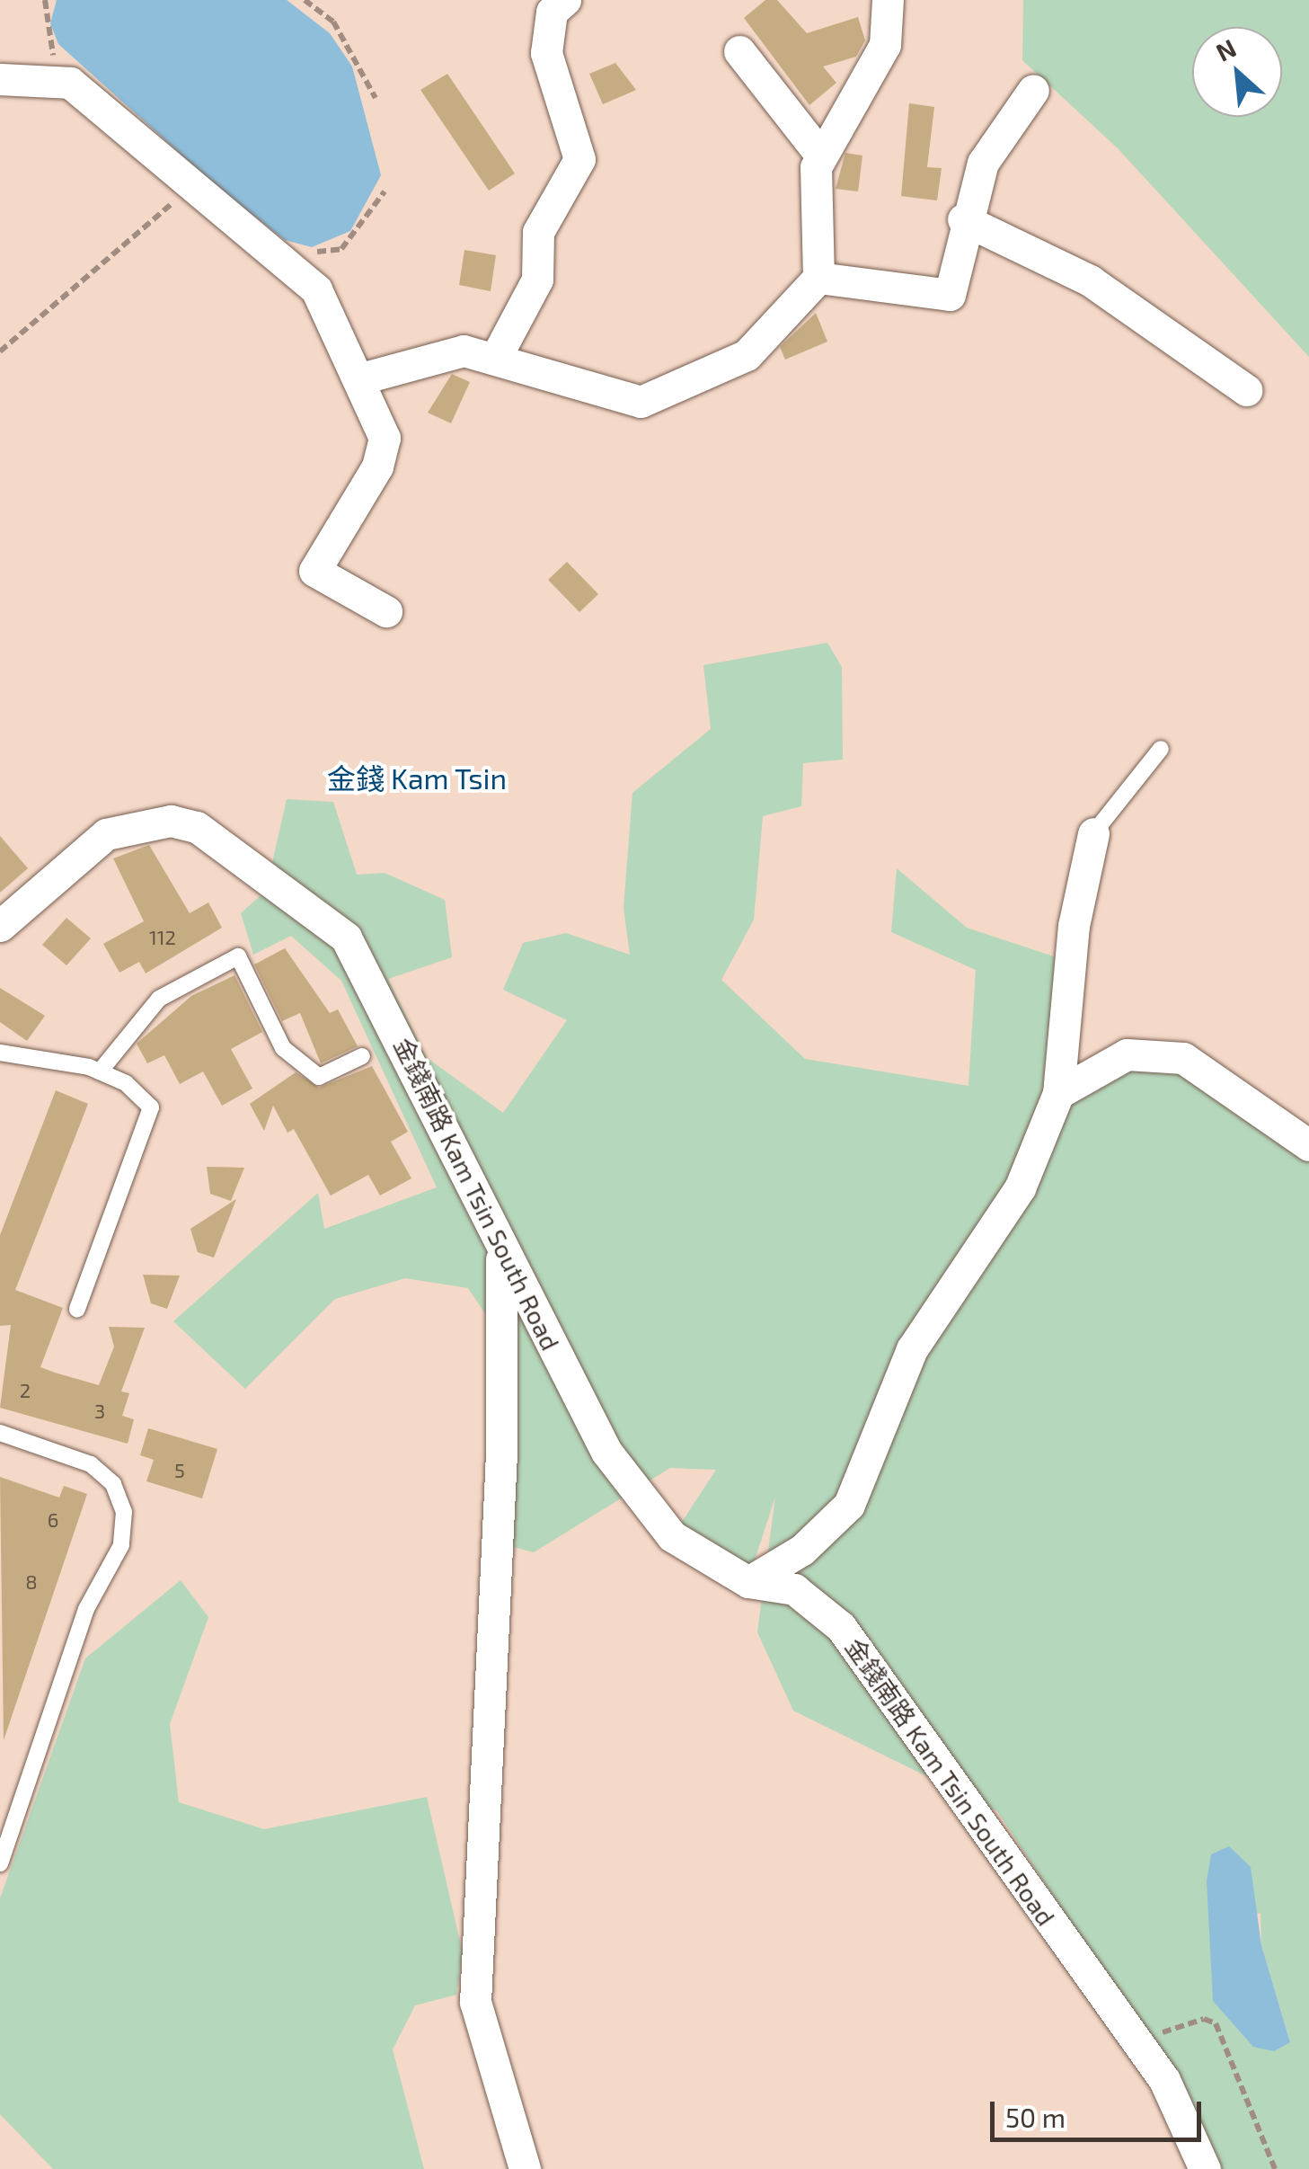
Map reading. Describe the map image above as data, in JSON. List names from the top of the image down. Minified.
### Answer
{"streets":{"street":["金錢南路 Kam Tsin South Road"]},"districts":["金錢 Kam Tsin"],"house_numbers":["112","2","3","5","6","8"],"scale_bar":"50 m","north":"top left"}
